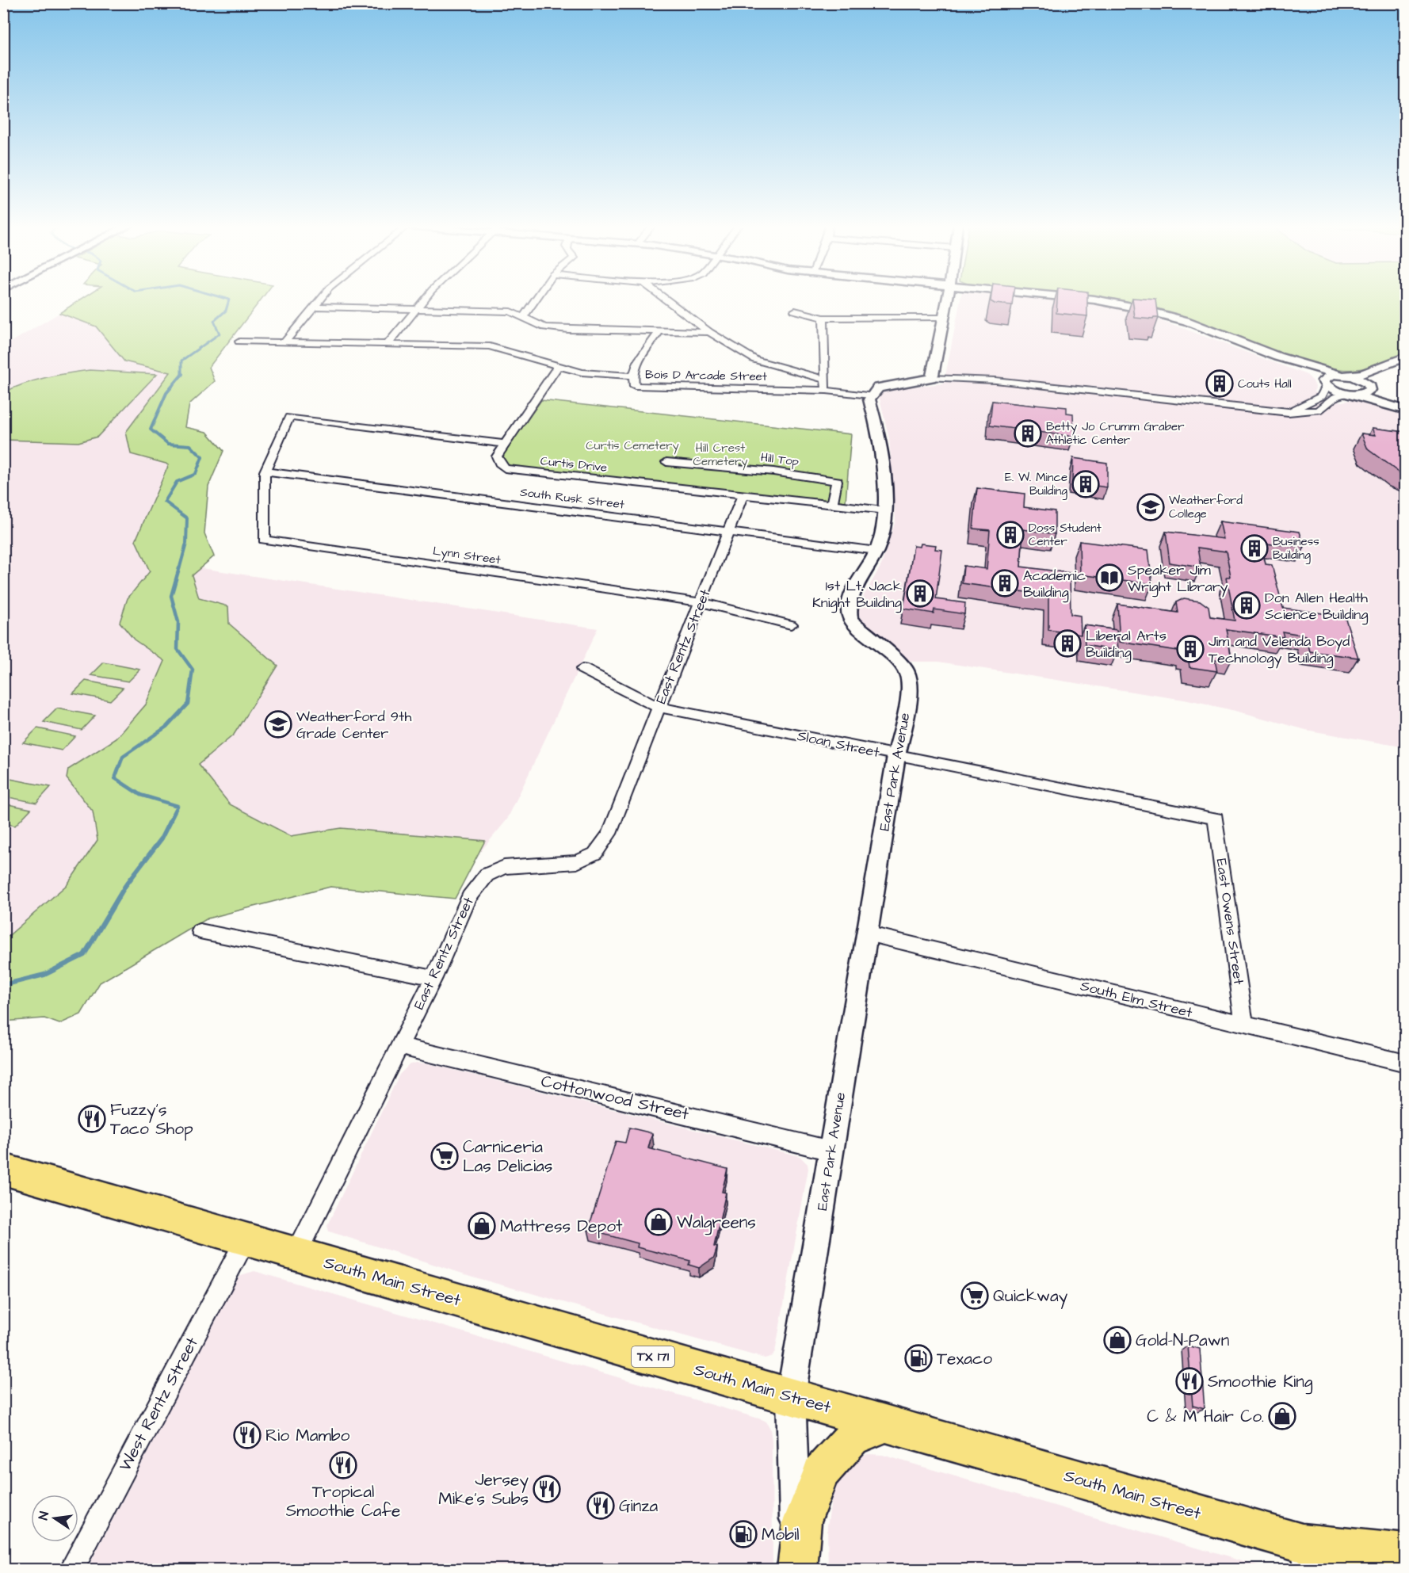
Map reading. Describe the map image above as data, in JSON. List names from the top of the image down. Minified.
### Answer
{"streets":{"main road":["South Main Street","TX 171"],"street":["Bois D Arcade Street","Hill Top","Curtis Drive","South Rusk Street","Lynn Street","East Rentz Street","Sloan Street","East Park Avenue","East Owens Street","South Elm Street","Cottonwood Street","West Rentz Street"]},"crossings":[["Bois D Arcade Street","East Park Avenue"],["Hill Top","Curtis Drive"],["Curtis Drive","Lynn Street"],["Curtis Drive","East Rentz Street"],["Curtis Drive","East Park Avenue"],["South Rusk Street","Lynn Street"],["South Rusk Street","East Rentz Street"],["South Rusk Street","East Park Avenue"],["Lynn Street","East Rentz Street"],["East Rentz Street","Sloan Street"],["East Rentz Street","Cottonwood Street"],["East Rentz Street","South Main Street"],["Sloan Street","East Park Avenue"],["Sloan Street","East Owens Street"],["East Park Avenue","South Elm Street"],["East Park Avenue","Cottonwood Street"],["East Park Avenue","South Main Street"],["East Owens Street","South Elm Street"],["South Main Street","West Rentz Street"]],"parks":["Curtis Cemetery","Hill Crest Cemetery"],"places":{"building":["Couts Hall","Betty Jo Crumm Graber Athletic Center","E. W. Mince Building","Doss Student Center","Business Building","Academic Building","1st Lt. Jack Knight Building","Don Allen Health Science Building","Liberal Arts Building","Jim and Velenda Boyd Technology Building"],"school or university":["Weatherford College","Weatherford 9th Grade Center"],"library":["Speaker Jim Wright Library"],"restaurant":["Fuzzy's Taco Shop","Smoothie King","Rio Mambo","Tropical Smoothie Cafe","Jersey Mike's Subs","Ginza"],"supermarket":["Carniceria Las Delicias","Quickway"],"shop":["Walgreens","Mattress Depot","Gold-N-Pawn","C & M Hair Co."],"fuel station":["Texaco","Mobil"]},"north":"left"}
